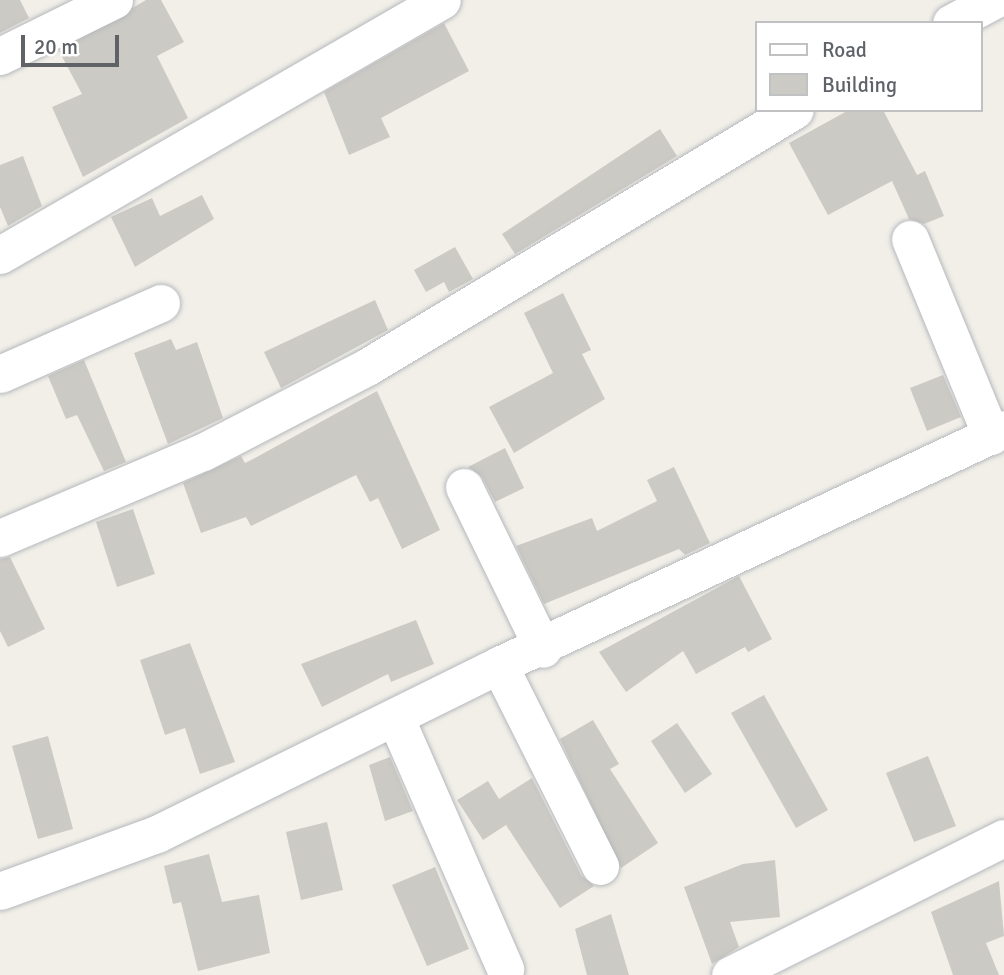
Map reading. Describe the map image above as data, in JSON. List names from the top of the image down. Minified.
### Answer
{"legend":["Road","Building"],"scale_bar":"20 m"}
